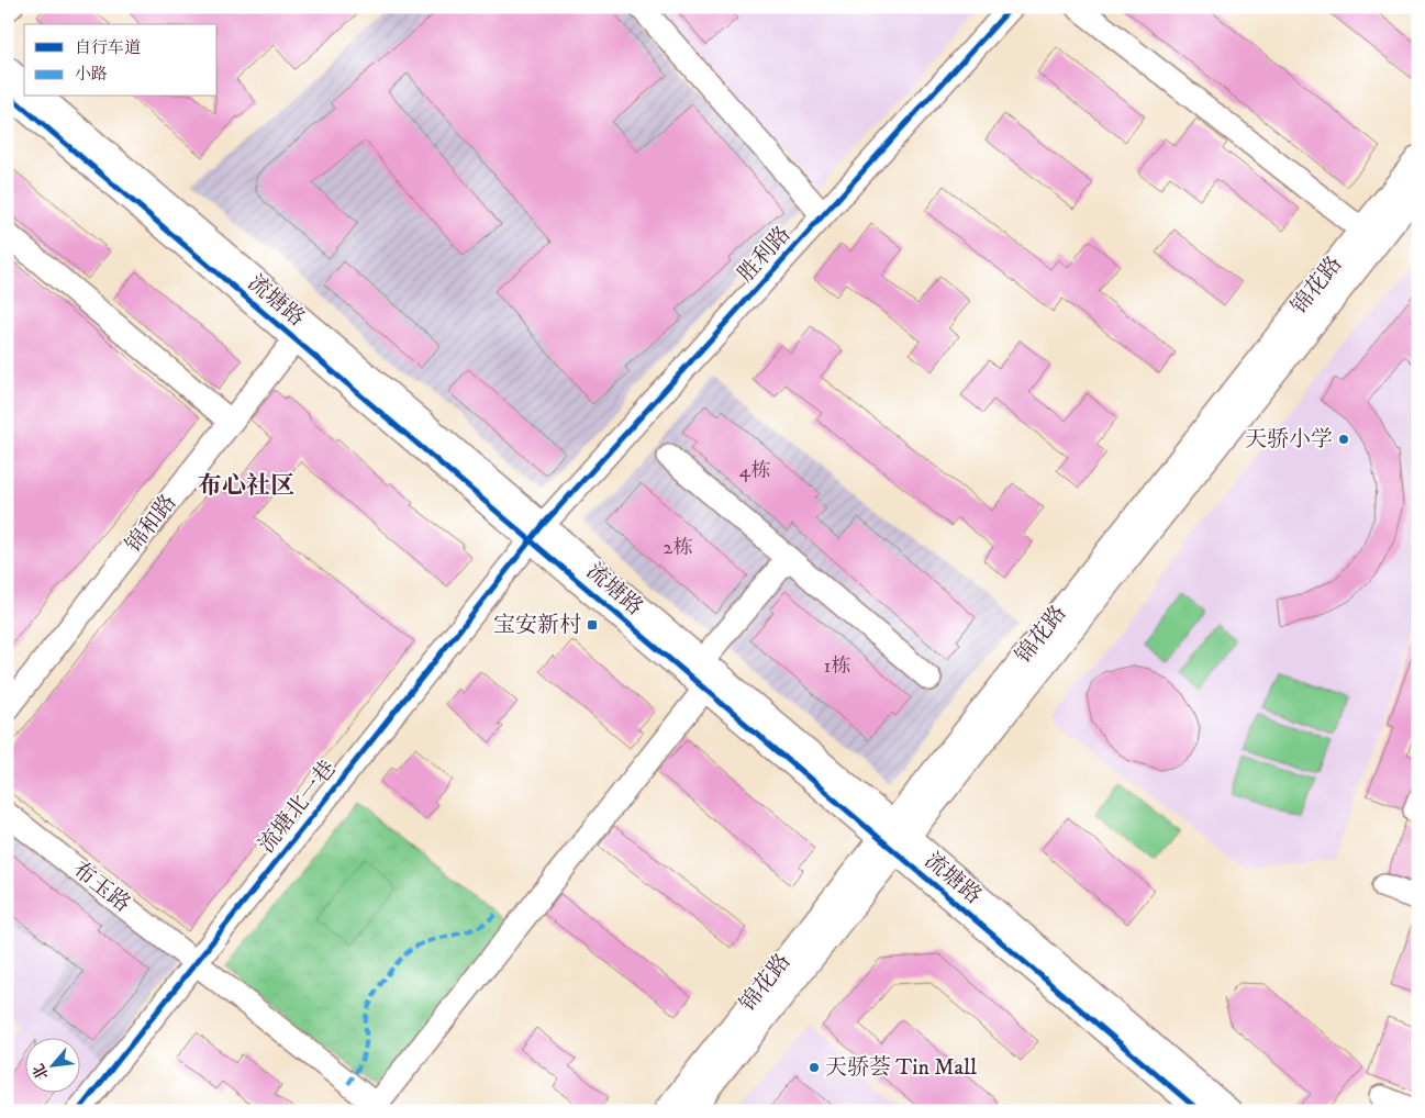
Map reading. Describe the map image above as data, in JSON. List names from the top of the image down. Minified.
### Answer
{"streets":{"street":["胜利路","锦花路","流塘路","锦和路","流塘北一巷","布玉路"]},"crossings":[["胜利路","流塘路"],["胜利路","流塘北一巷"],["锦花路","流塘路"],["流塘路","锦和路"],["流塘路","流塘北一巷"],["流塘北一巷","布玉路"]],"districts":["布心社区"],"places":{"other":["天骄小学","天骄荟 Tin Mall"],"transit":["宝安新村"]},"house_numbers":["4栋","2栋","1栋"],"legend":["自行车道","小路"],"north":"bottom left"}
